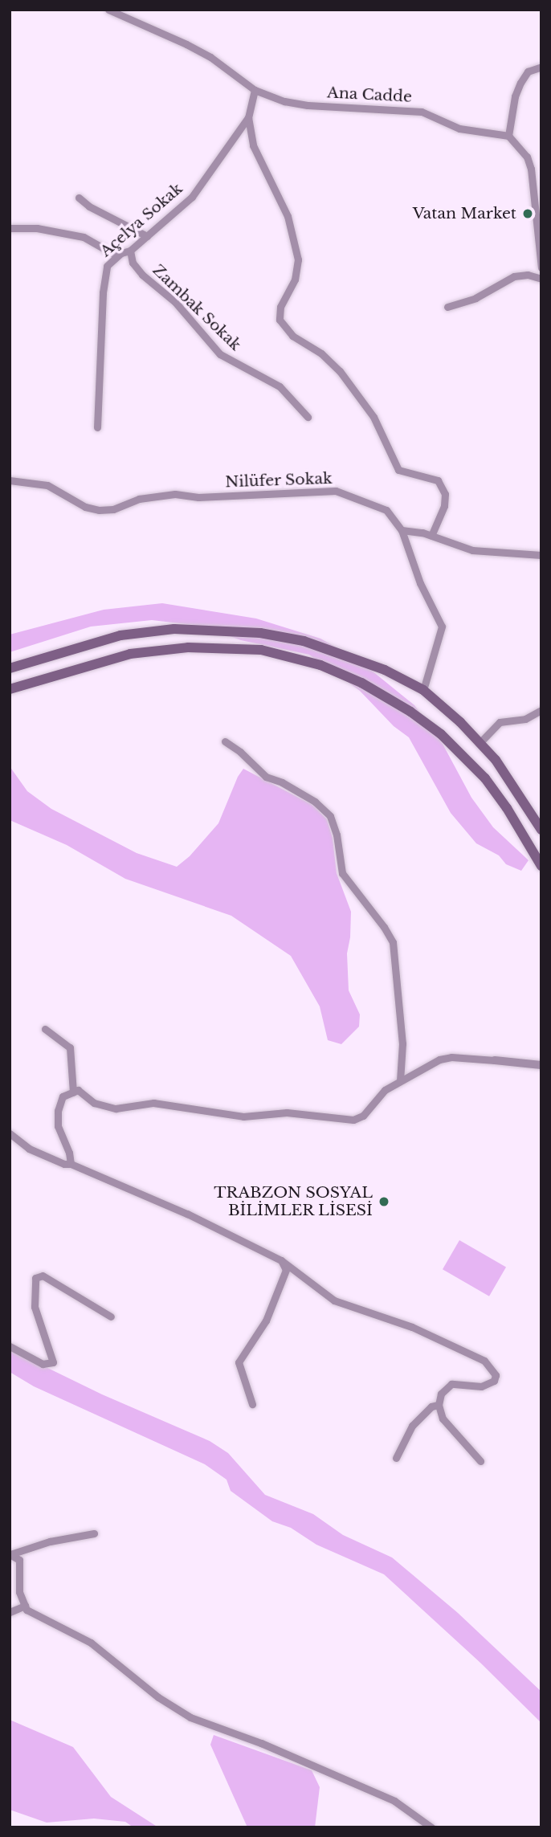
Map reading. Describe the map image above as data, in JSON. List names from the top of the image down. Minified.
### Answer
{"streets":{"street":["Ana Cadde","Açelya Sokak","Zambak Sokak","Nilüfer Sokak"]},"crossings":[["Açelya Sokak","Zambak Sokak"]],"places":["Vatan Market","TRABZON SOSYAL BİLİMLER LİSESİ"]}
